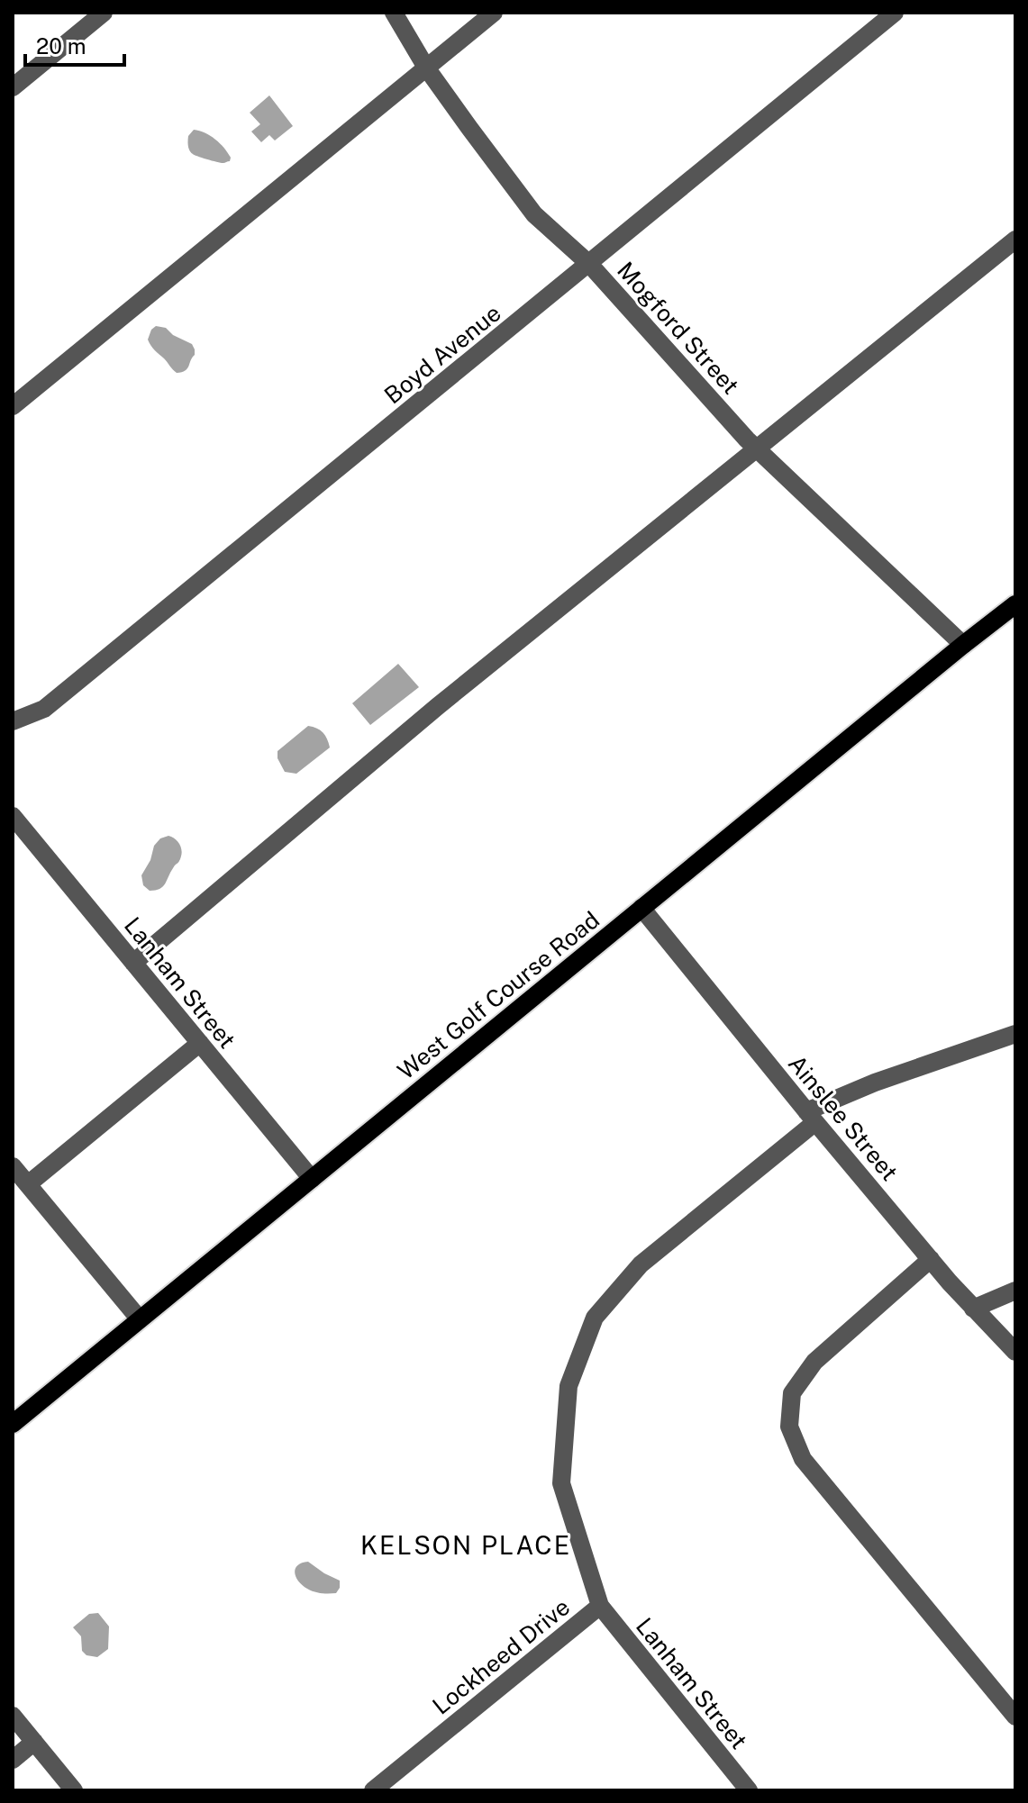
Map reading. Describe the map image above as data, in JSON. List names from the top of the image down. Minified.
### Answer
{"streets":{"main road":["West Golf Course Road"],"street":["Mogford Street","Boyd Avenue","Lanham Street","Ainslee Street","Lockheed Drive"]},"crossings":[["Mogford Street","Boyd Avenue"],["Mogford Street","West Golf Course Road"],["Lanham Street","West Golf Course Road"],["Lanham Street","Lockheed Drive"],["West Golf Course Road","Ainslee Street"],["Ainslee Street","Lockheed Drive"]],"districts":["KELSON PLACE"],"scale_bar":"20 m"}
